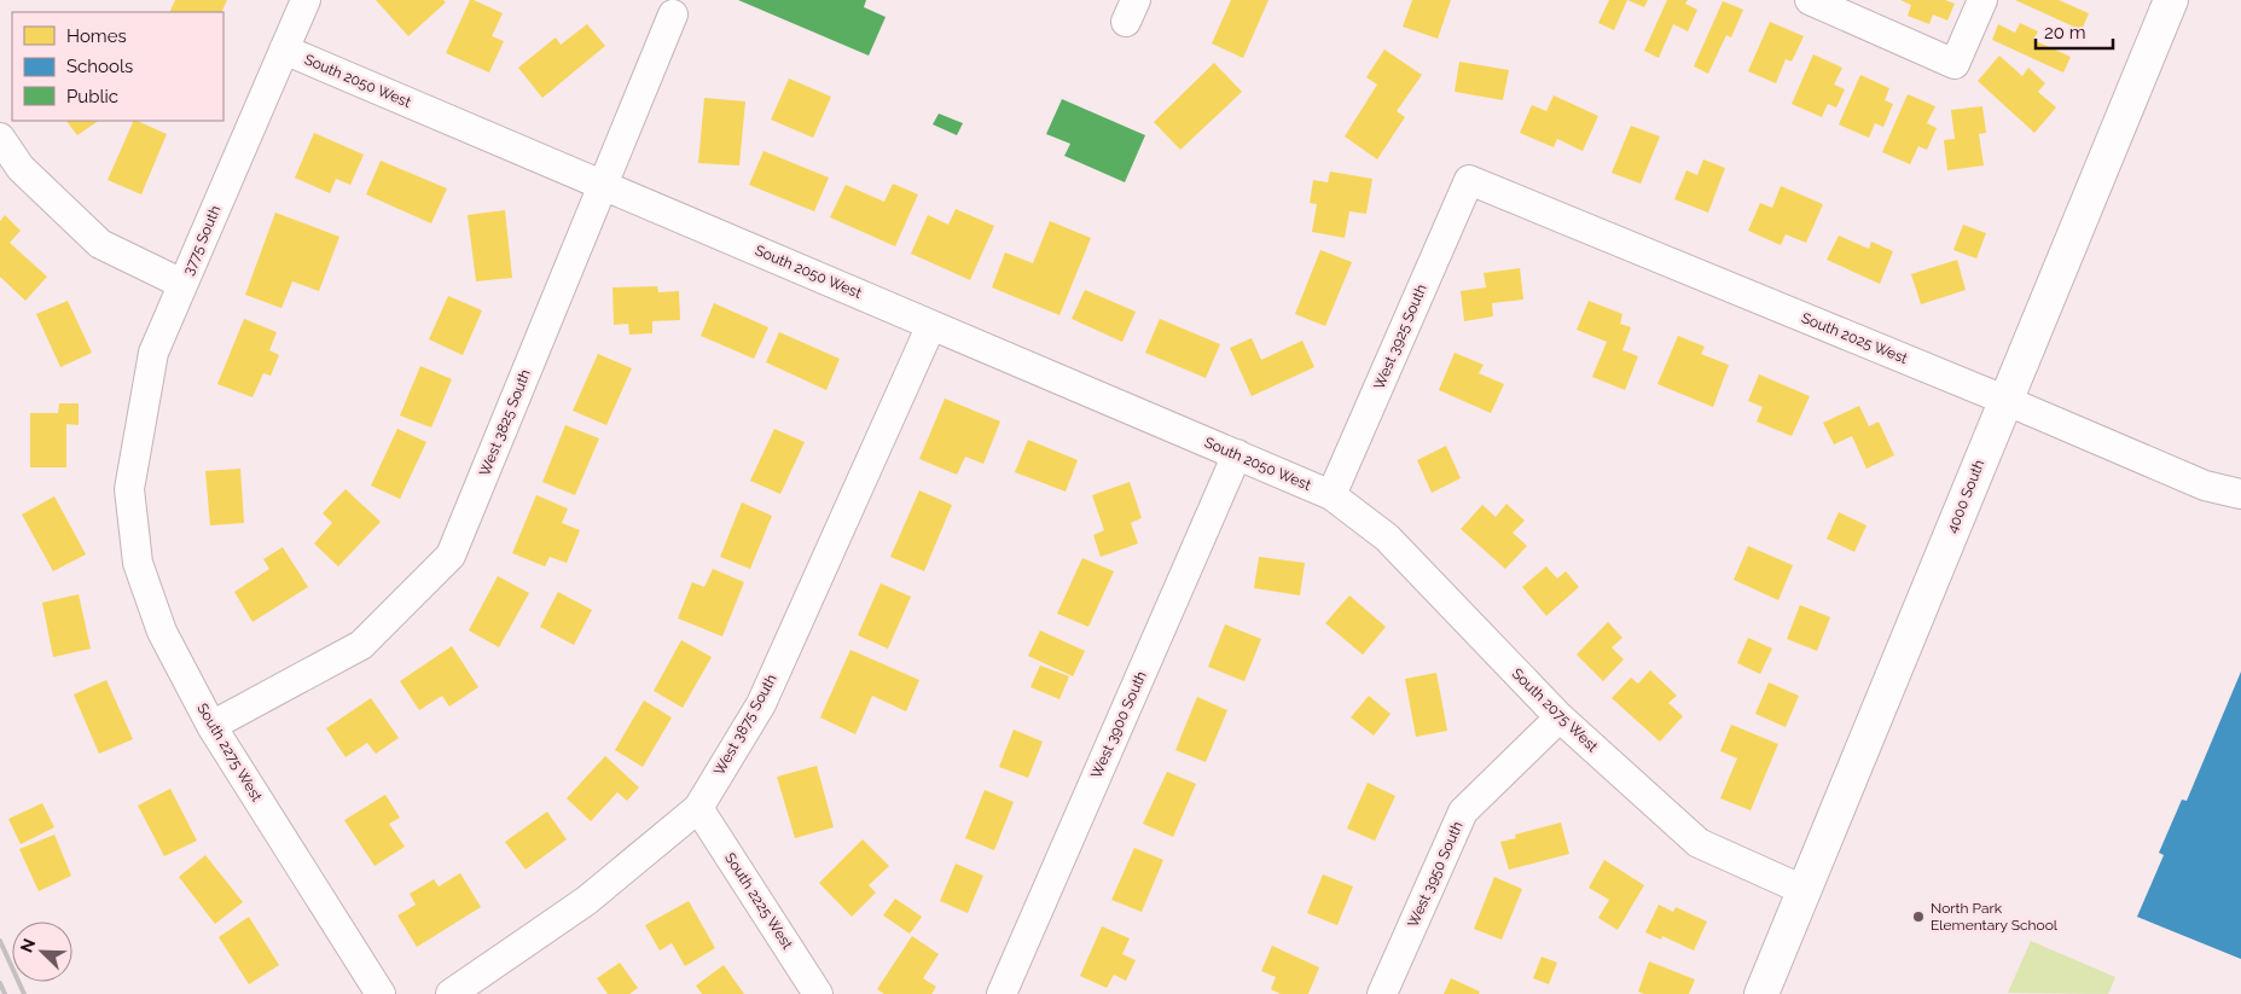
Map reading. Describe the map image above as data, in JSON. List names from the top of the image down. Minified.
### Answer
{"streets":{"street":["South 2050 West","3775 South","West 3925 South","South 2025 West","West 3825 South","4000 South","South 2075 West","West 3875 South","West 3900 South","South 2275 West","West 3950 South","South 2225 West"]},"crossings":[["South 2050 West","3775 South"],["South 2050 West","West 3925 South"],["South 2050 West","West 3825 South"],["South 2050 West","South 2075 West"],["South 2050 West","West 3875 South"],["South 2050 West","West 3900 South"],["3775 South","South 2275 West"],["West 3925 South","South 2025 West"],["West 3925 South","South 2075 West"],["South 2025 West","4000 South"],["West 3825 South","South 2275 West"],["4000 South","South 2075 West"],["South 2075 West","West 3950 South"],["West 3875 South","South 2225 West"]],"places":["North Park Elementary School"],"legend":["Homes","Schools","Public"],"scale_bar":"20 m","north":"top left"}
